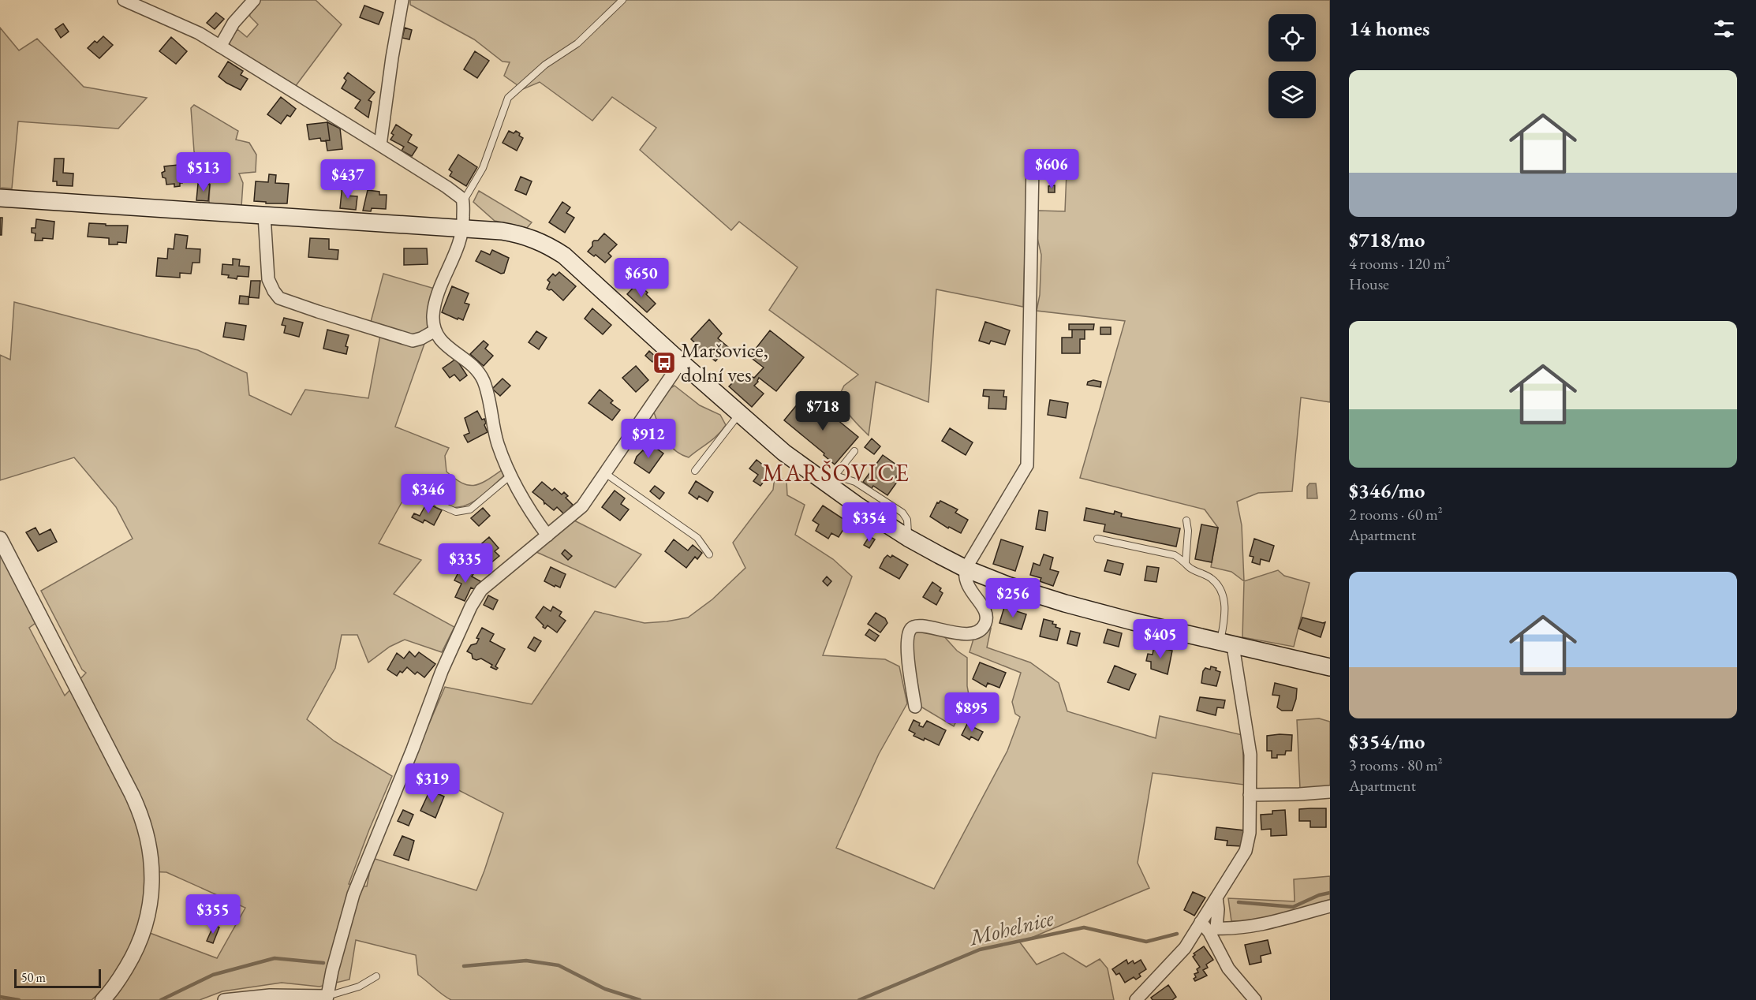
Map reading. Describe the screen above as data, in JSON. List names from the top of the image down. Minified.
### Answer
{"districts":["MARŠOVICE"],"water":["Mohelnice"],"places":{"bus stop":["Maršovice, dolní ves"]},"scale_bar":"50 m","page":{"heading":"14 homes","list":[{"name":"$718/mo","note":"4 rooms · 120 m² · House"},{"name":"$346/mo","note":"2 rooms · 60 m² · Apartment"},{"name":"$354/mo","note":"3 rooms · 80 m² · Apartment"}],"price":["$606","$513","$437","$650","$718","$912","$346","$354","$335","$256","$405","$895","$319","$355"],"scale":"50 m"}}
